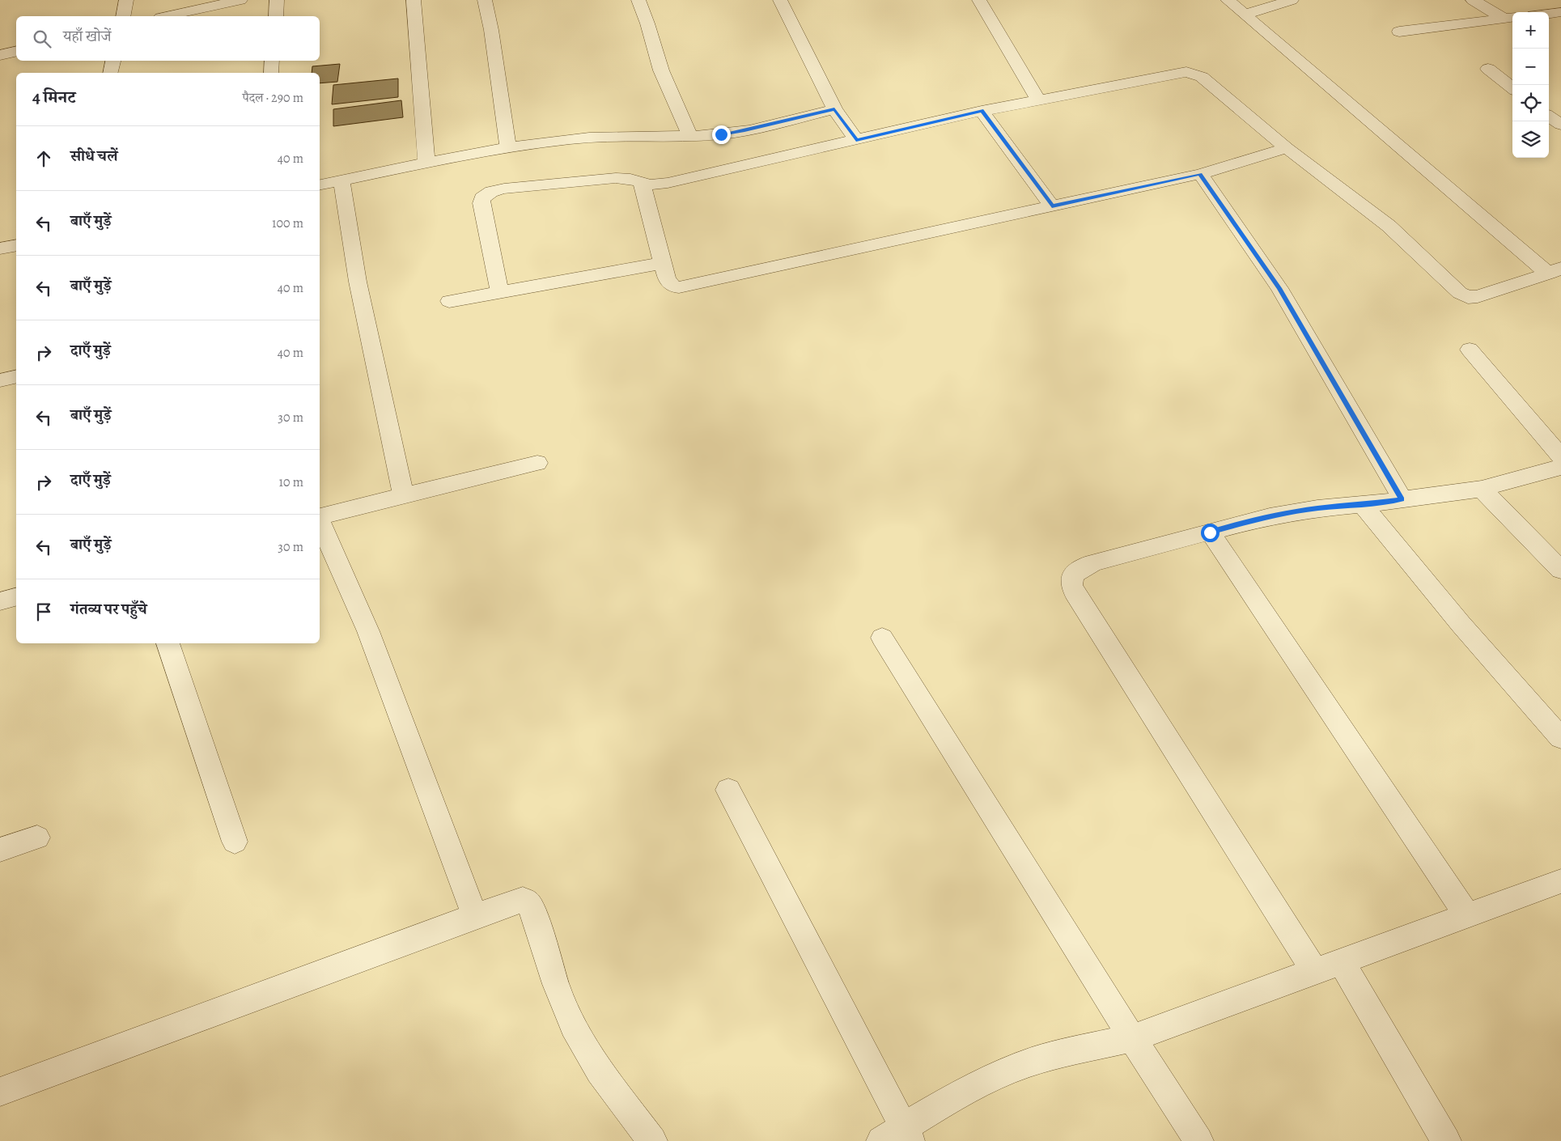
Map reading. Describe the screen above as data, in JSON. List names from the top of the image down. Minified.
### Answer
{"page":{"map_buttons":["+","−"],"search":"यहाँ खोजें","heading":["4 मिनट","पैदल · 290 m"],"list":[["सीधे चलें","40 m"],["बाएँ मुड़ें","100 m"],["बाएँ मुड़ें","40 m"],["दाएँ मुड़ें","40 m"],["बाएँ मुड़ें","30 m"],["दाएँ मुड़ें","10 m"],["बाएँ मुड़ें","30 m"],"गंतव्य पर पहुँचे"]}}
